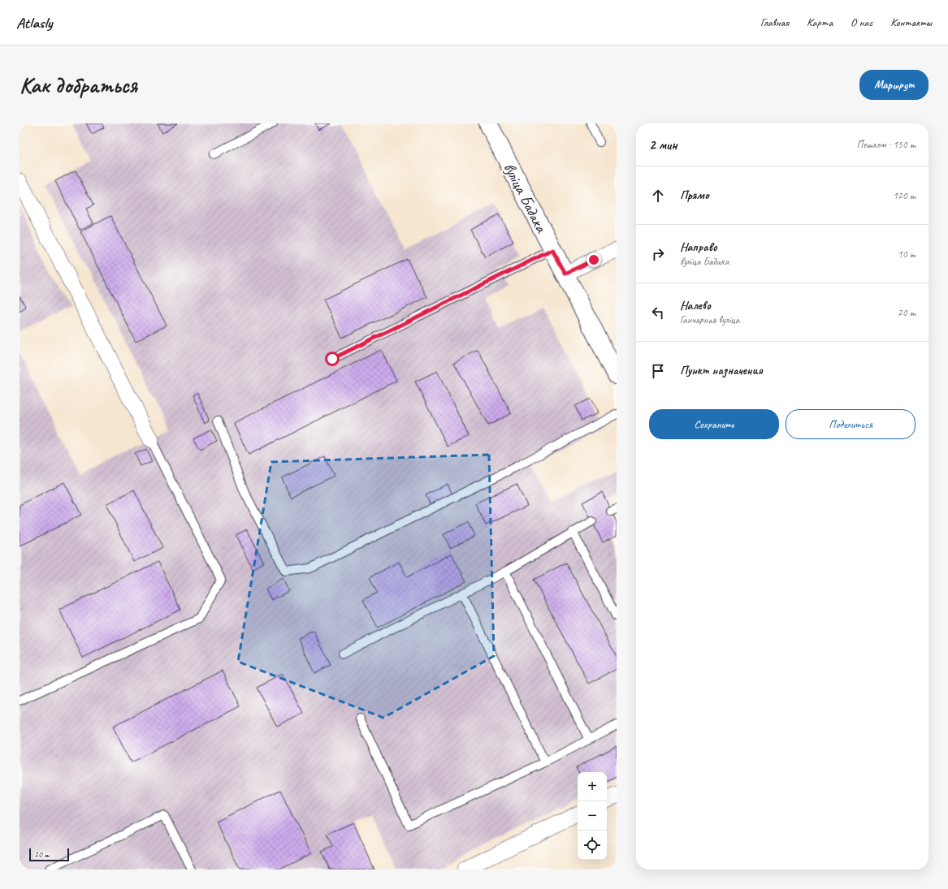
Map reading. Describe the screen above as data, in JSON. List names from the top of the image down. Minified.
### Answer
{"streets":{"main road":["вуліца Бадака"]},"scale_bar":"20 m","page":{"header":"Atlasly","nav":["Главная","Карта","О нас","Контакты"],"buttons":["Маршрут",["Сохранить","Поделиться"]],"title":"Как добраться","heading":["2 мин","Пешком · 150 m"],"list":[["Прямо","120 m"],["Направо","вуліца Бадака","10 m"],["Налево","Ганчарная вуліца","20 m"],"Пункт назначения"],"map_buttons":["+","−"],"scale":"20 m"}}
